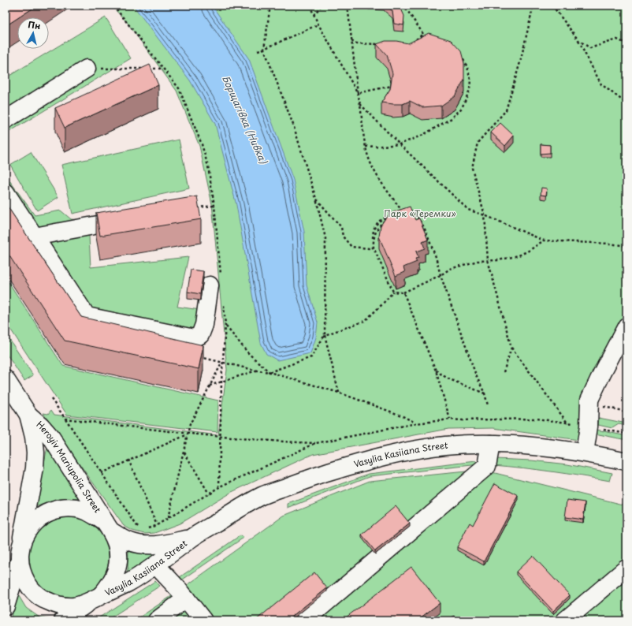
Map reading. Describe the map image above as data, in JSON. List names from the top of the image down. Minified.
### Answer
{"streets":{"street":["Vasylia Kasiiana Street","Heroyiv Mariupolia Street"]},"crossings":[["Vasylia Kasiiana Street","Heroyiv Mariupolia Street"]],"water":["Борщагівка (Нивка)"],"parks":["Парк «Теремки»"],"north":"top"}
